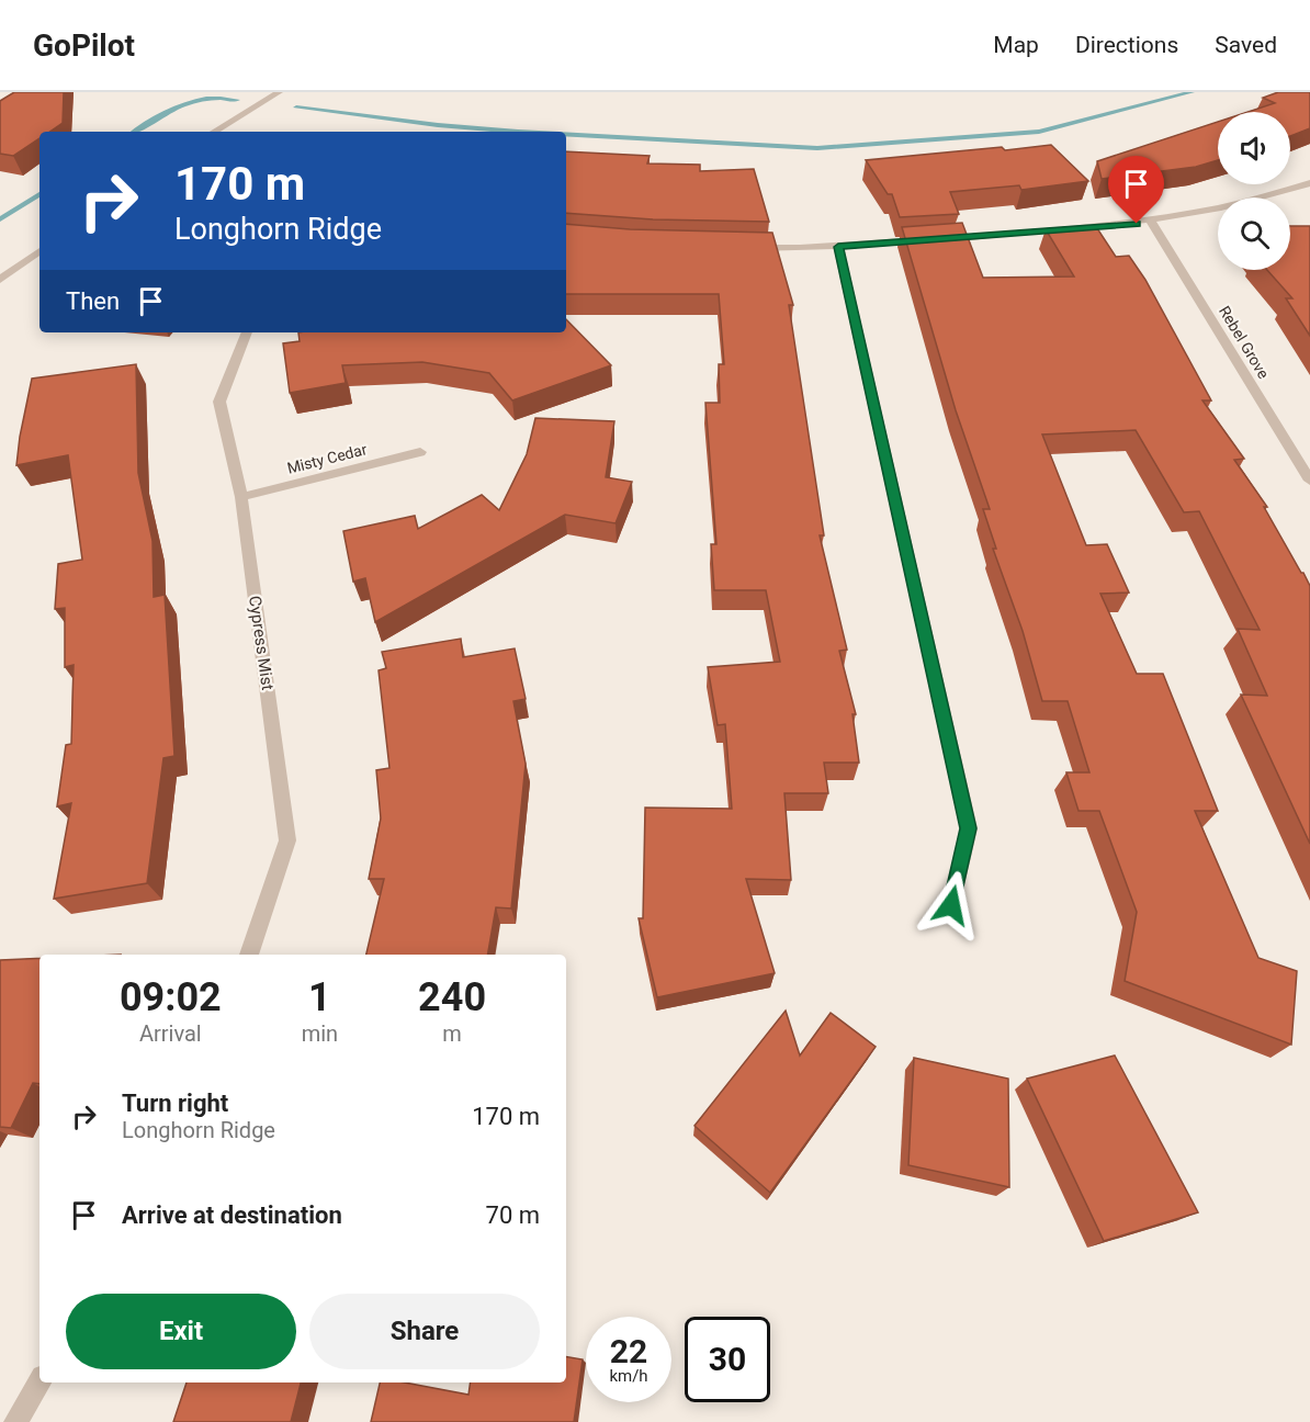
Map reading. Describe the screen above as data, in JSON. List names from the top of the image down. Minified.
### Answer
{"streets":{"street":["Rebel Grove","Misty Cedar","Cypress Mist"]},"crossings":[["Misty Cedar","Cypress Mist"]],"page":{"header":"GoPilot","nav":["Map","Directions","Saved"],"turn":["170 m","Longhorn Ridge"],"then":"Then","eta":["09:02","Arrival","1","min","240","m"],"list":[{"name":"Turn right","note":"Longhorn Ridge","value":"170 m"},{"name":"Arrive at destination","value":"70 m"}],"buttons":["Exit","Share"],"speed":"22 km/h","limit":"30"}}
